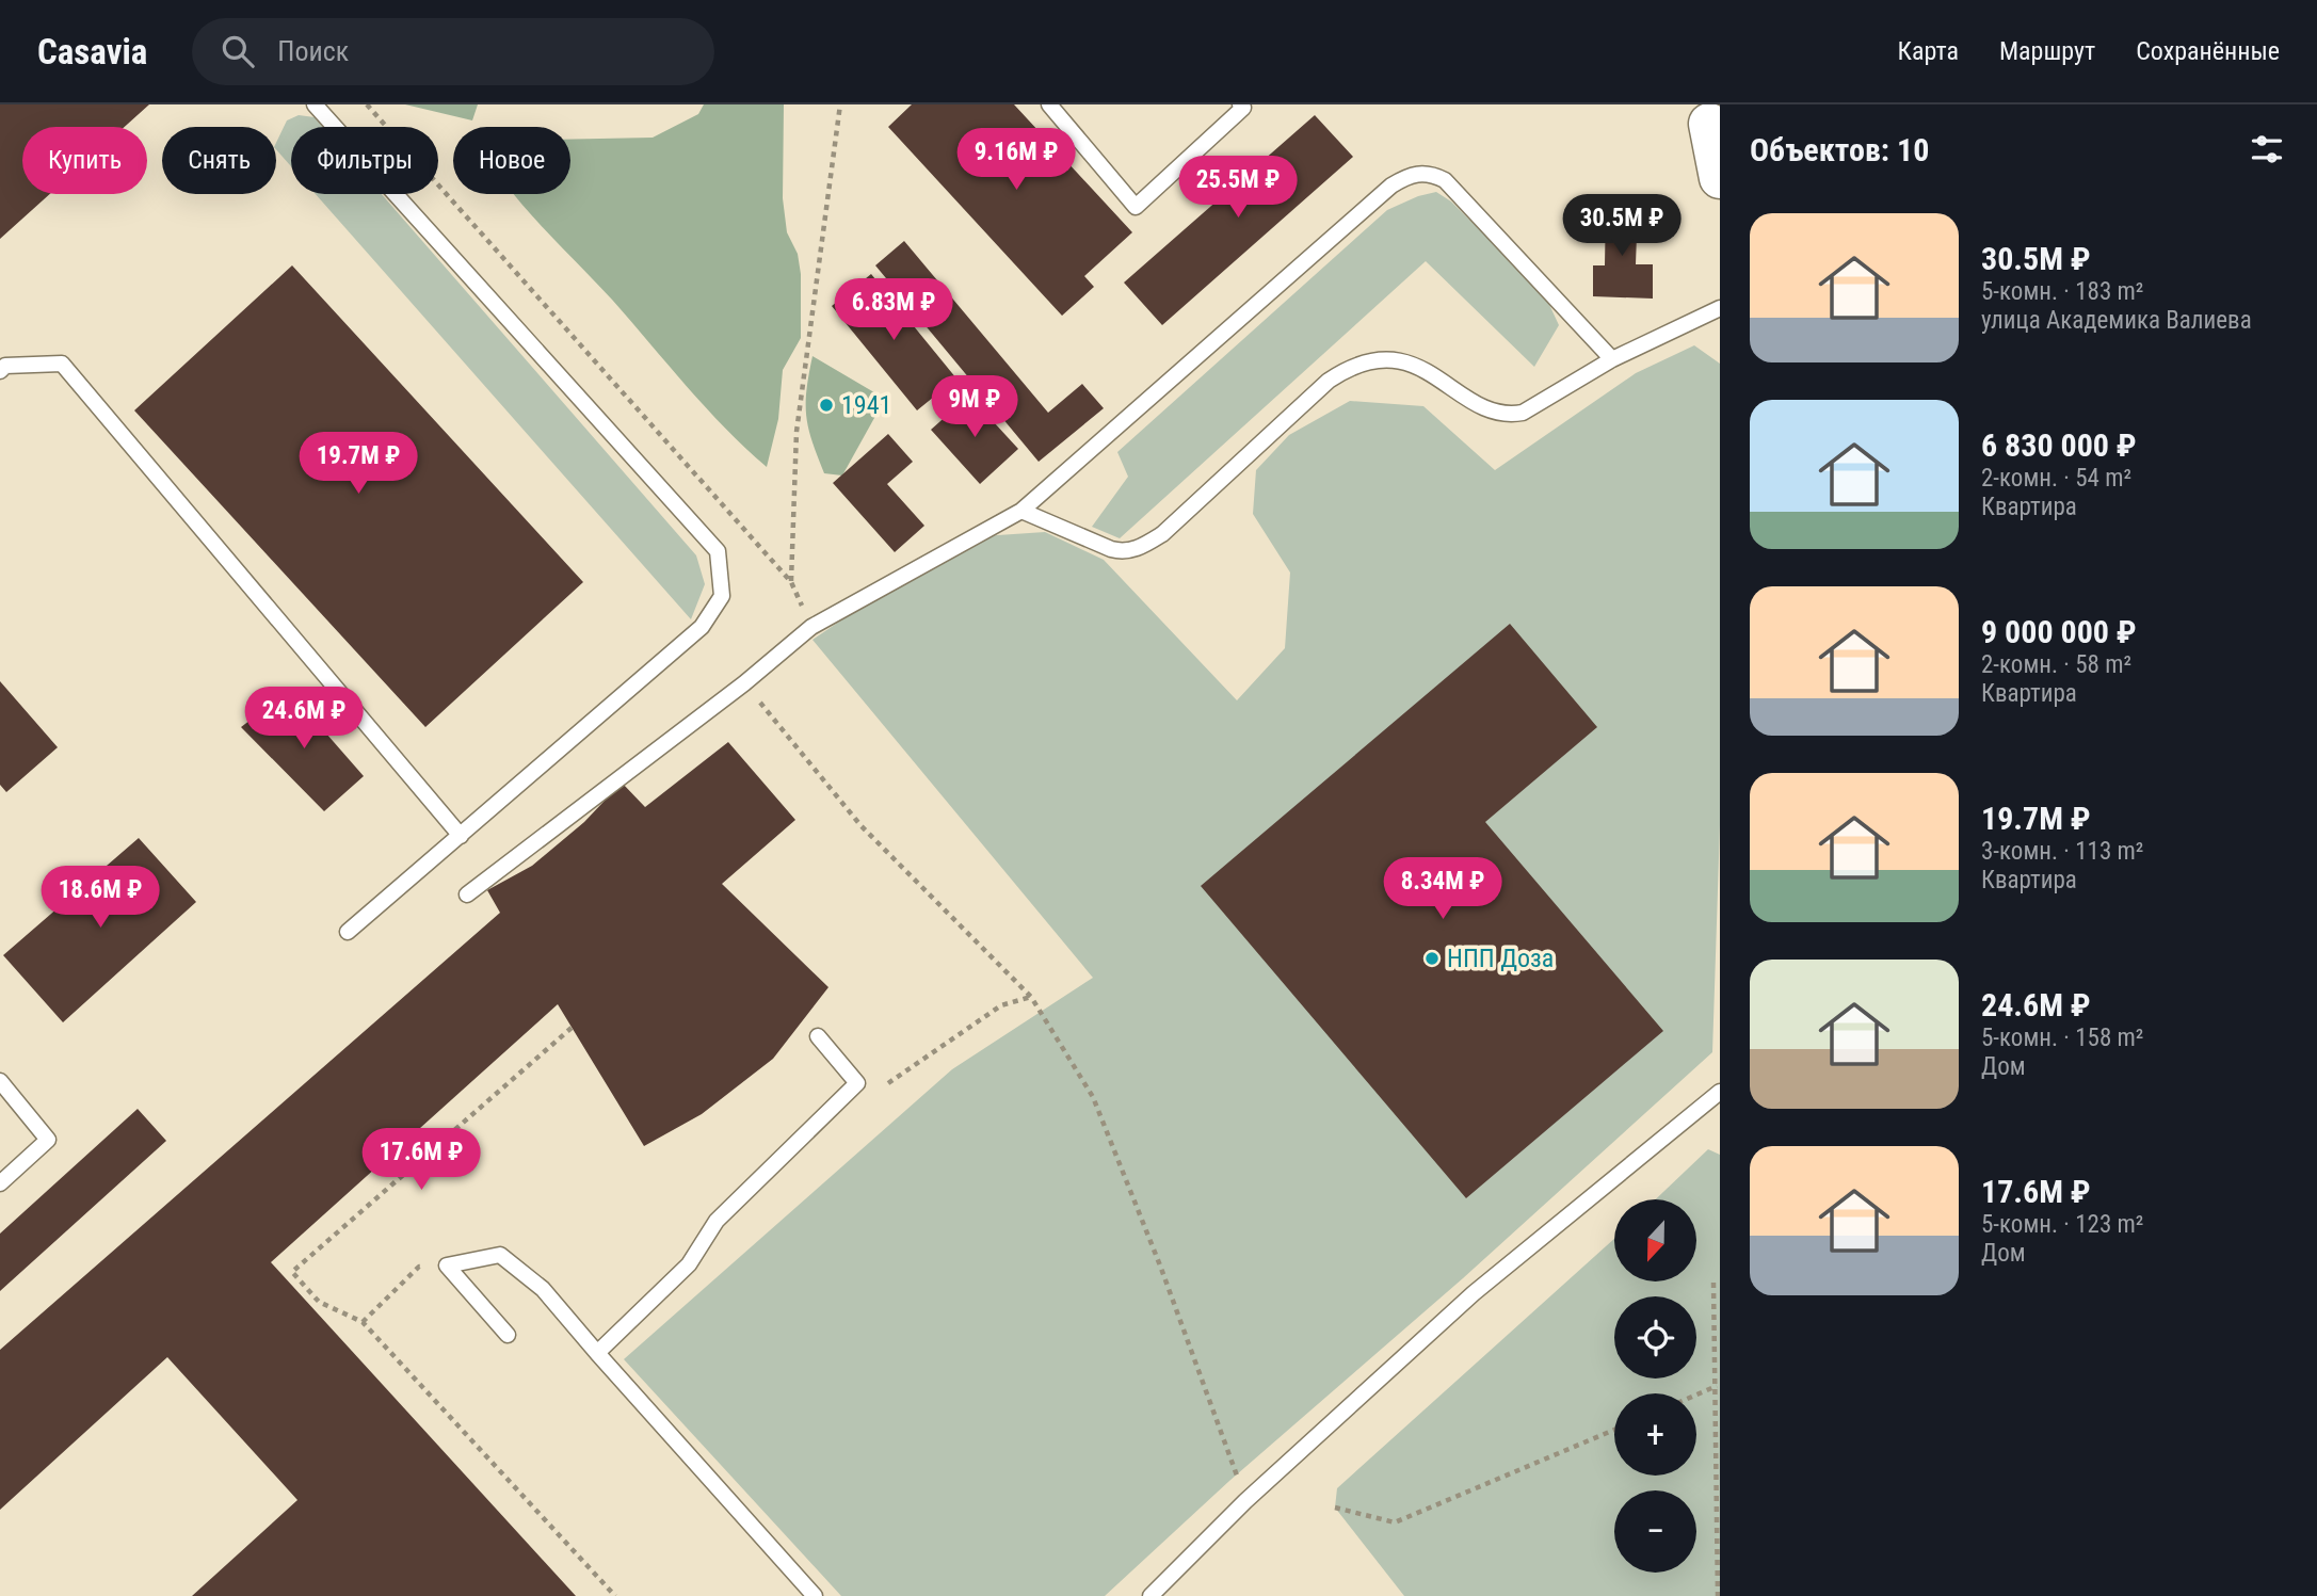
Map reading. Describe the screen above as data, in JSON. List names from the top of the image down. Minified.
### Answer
{"places":["1941","НПП Доза"],"north":"bottom","page":{"header":"Casavia","search":"Поиск","nav":["Карта","Маршрут","Сохранённые"],"heading":"Объектов: 10","chip":["Купить","Снять","Фильтры","Новое"],"price":["9.16M ₽","25.5M ₽","30.5M ₽","6.83M ₽","9M ₽","19.7M ₽","24.6M ₽","8.34M ₽","18.6M ₽","17.6M ₽"],"list":[{"name":"30.5M ₽","note":"5-комн. · 183 m² · улица Академика Валиева"},{"name":"6 830 000 ₽","note":"2-комн. · 54 m² · Квартира"},{"name":"9 000 000 ₽","note":"2-комн. · 58 m² · Квартира"},{"name":"19.7M ₽","note":"3-комн. · 113 m² · Квартира"},{"name":"24.6M ₽","note":"5-комн. · 158 m² · Дом"},{"name":"17.6M ₽","note":"5-комн. · 123 m² · Дом"}],"map_buttons":["+","−"]}}
